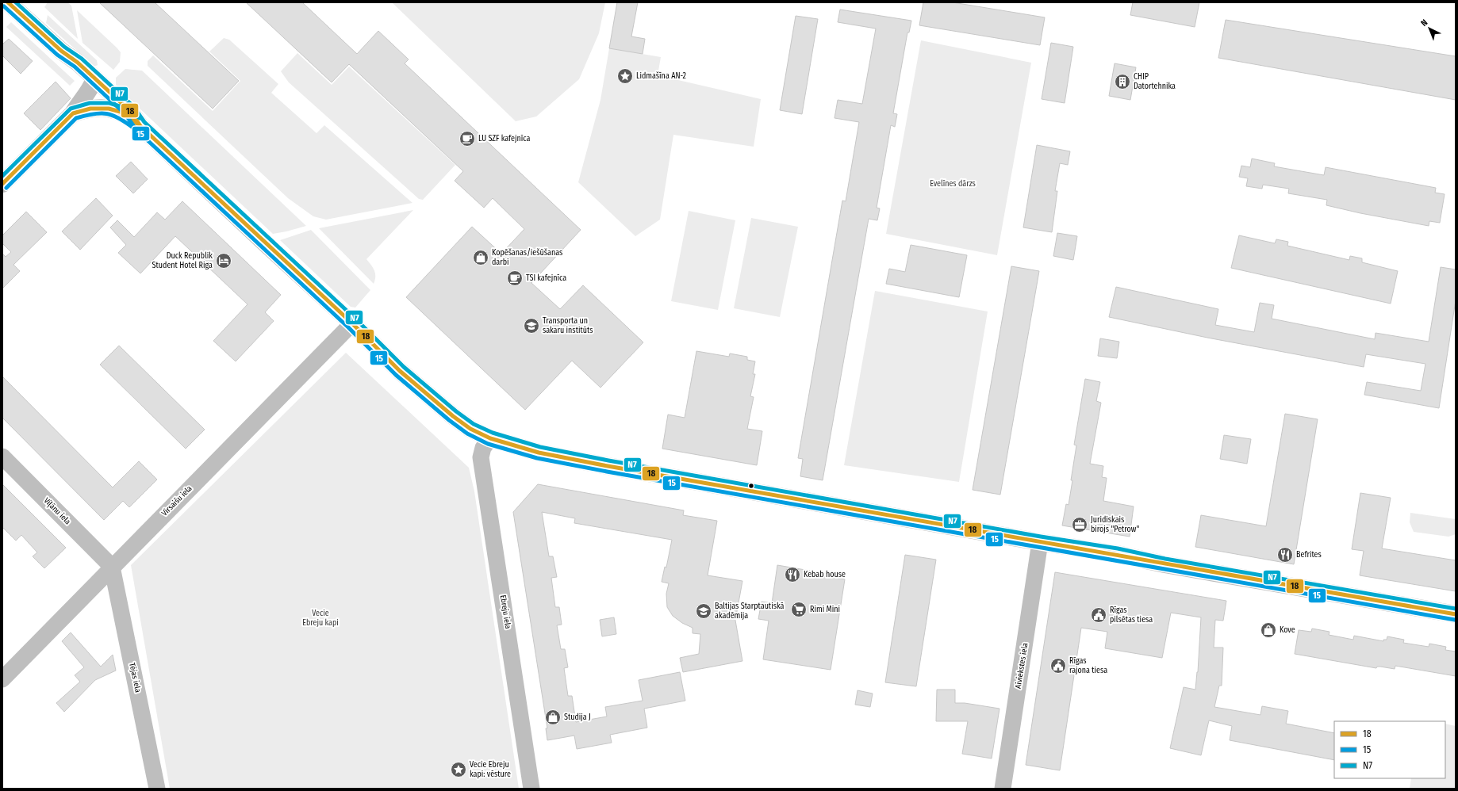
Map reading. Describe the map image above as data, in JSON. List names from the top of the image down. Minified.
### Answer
{"streets":{"street":["Virsaišu iela","Viļānu iela","Ebreju iela","Aiviekstes iela","Tējas iela"]},"crossings":[["Virsaišu iela","Viļānu iela"],["Virsaišu iela","Tējas iela"],["Viļānu iela","Tējas iela"]],"parks":["Evelīnes dārzs","Vecie Ebreju kapi"],"places":{"place":["Lidmašīna AN-2","Vecie Ebreju kapi: vēsture"],"building":["CHIP Datortehnika"],"cafe":["LU SZF kafejnīca","TSI kafejnīca"],"shop":["Kopēšanas/iešūšanas darbi","Kove","Studija J"],"hotel":["Duck Republik Student Hotel Riga"],"school or university":["Transporta un sakaru institūts","Baltijas Starptautiskā akadēmija"],"office":["Juridiskais birojs \"Petrow\""],"restaurant":["Befrites","Kebab house"],"supermarket":["Rimi Mini"],"public building":["Rīgas pilsētas tiesa","Rīgas rajona tiesa"]},"lines":["transit line 18","transit line N7","transit line 15"],"legend":["18","15","N7"],"north":"top left"}
